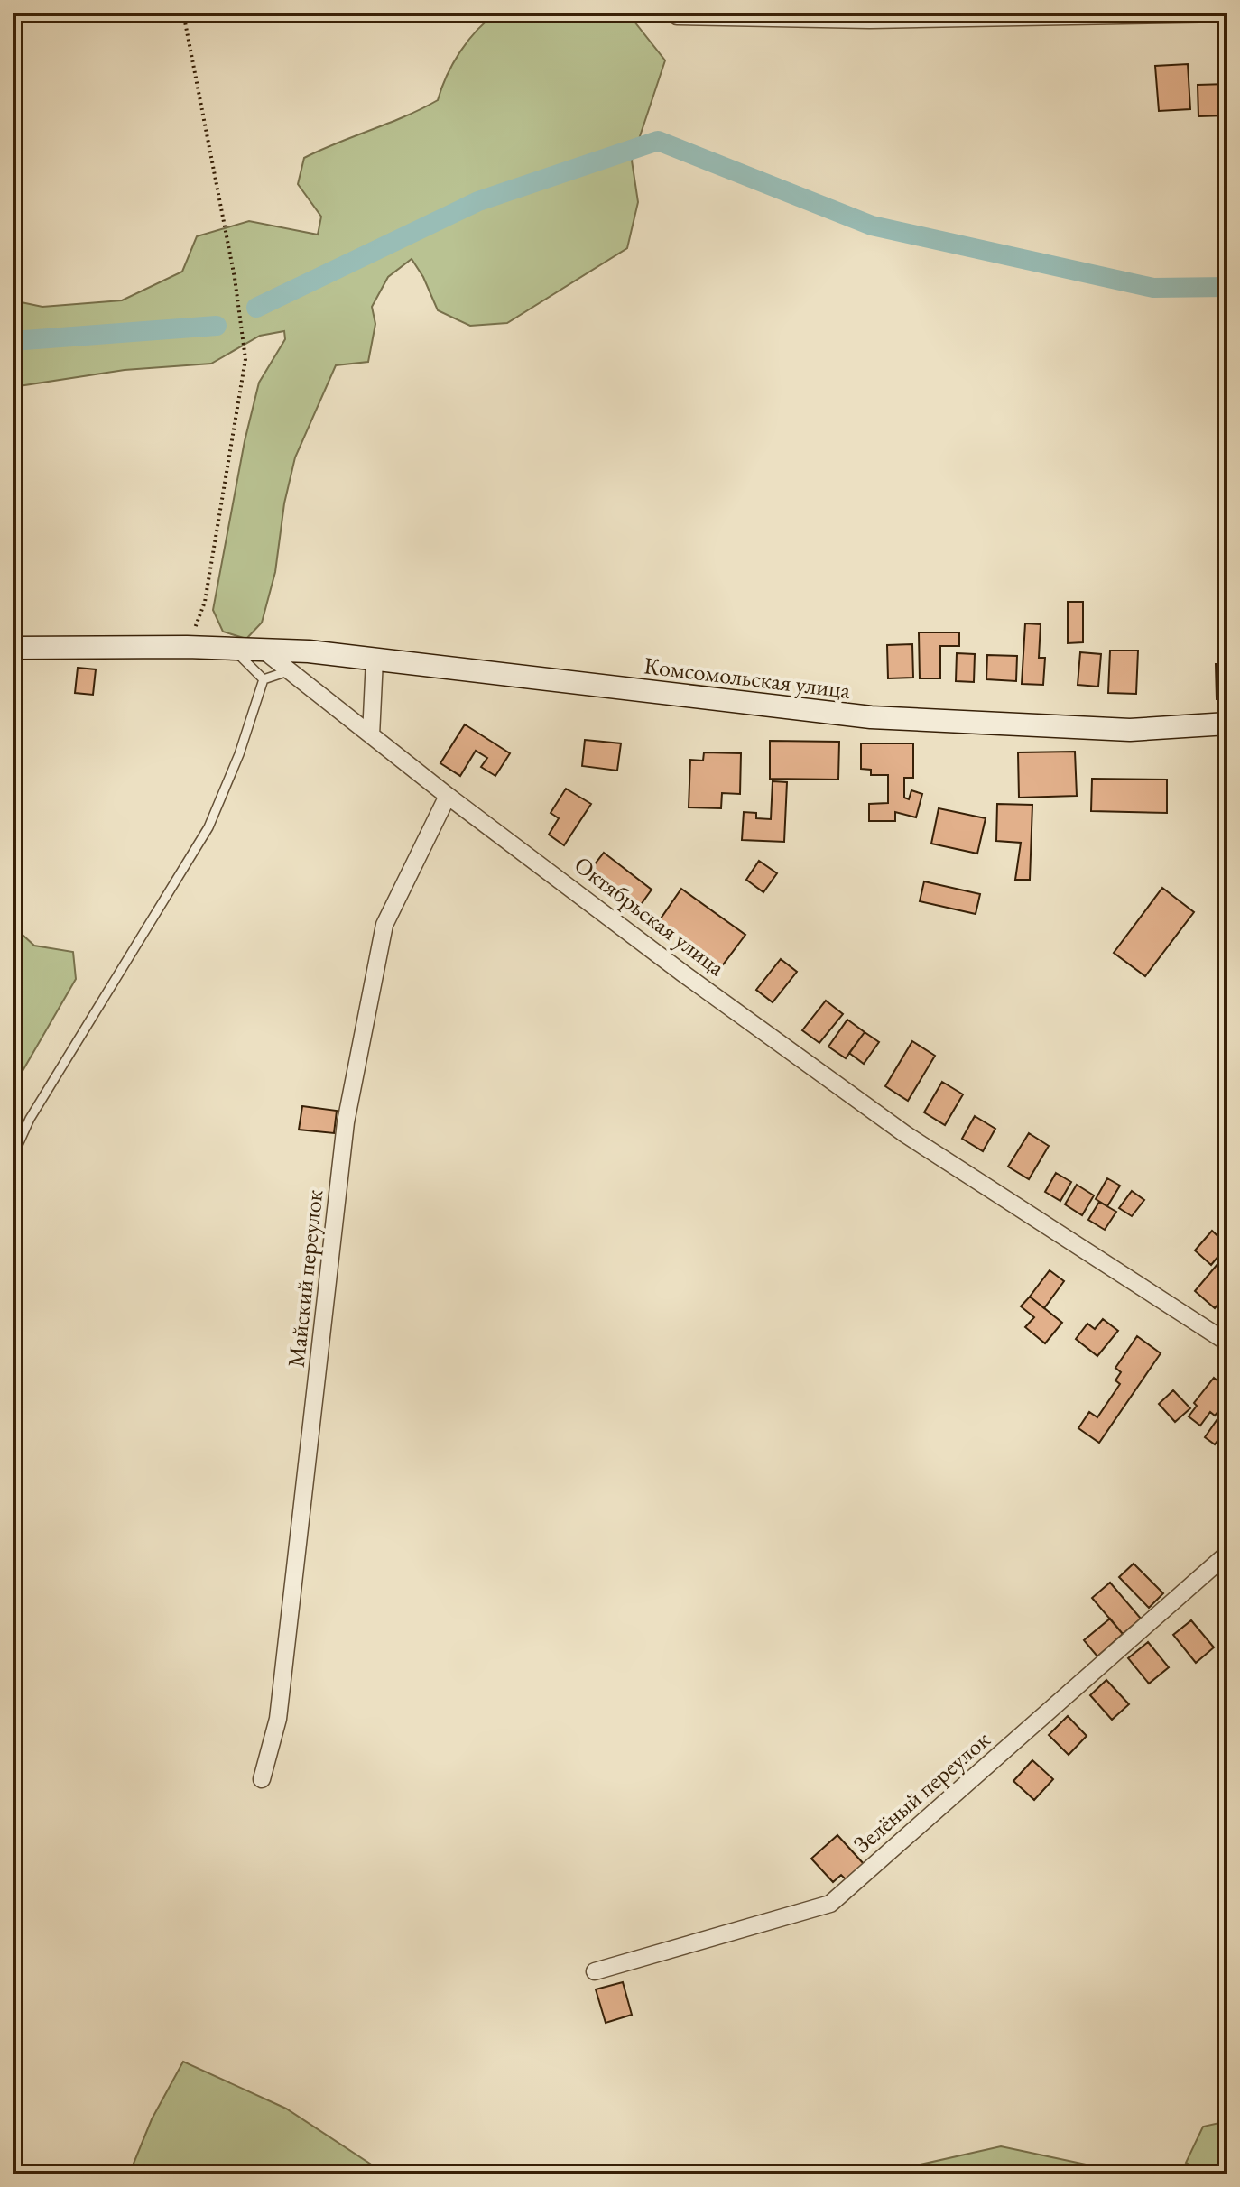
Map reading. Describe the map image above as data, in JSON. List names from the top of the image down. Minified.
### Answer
{"streets":{"street":["Комсомольская улица","Октябрьская улица","Майский переулок","Зелёный переулок"]},"crossings":[["Комсомольская улица","Октябрьская улица"],["Октябрьская улица","Майский переулок"]]}
